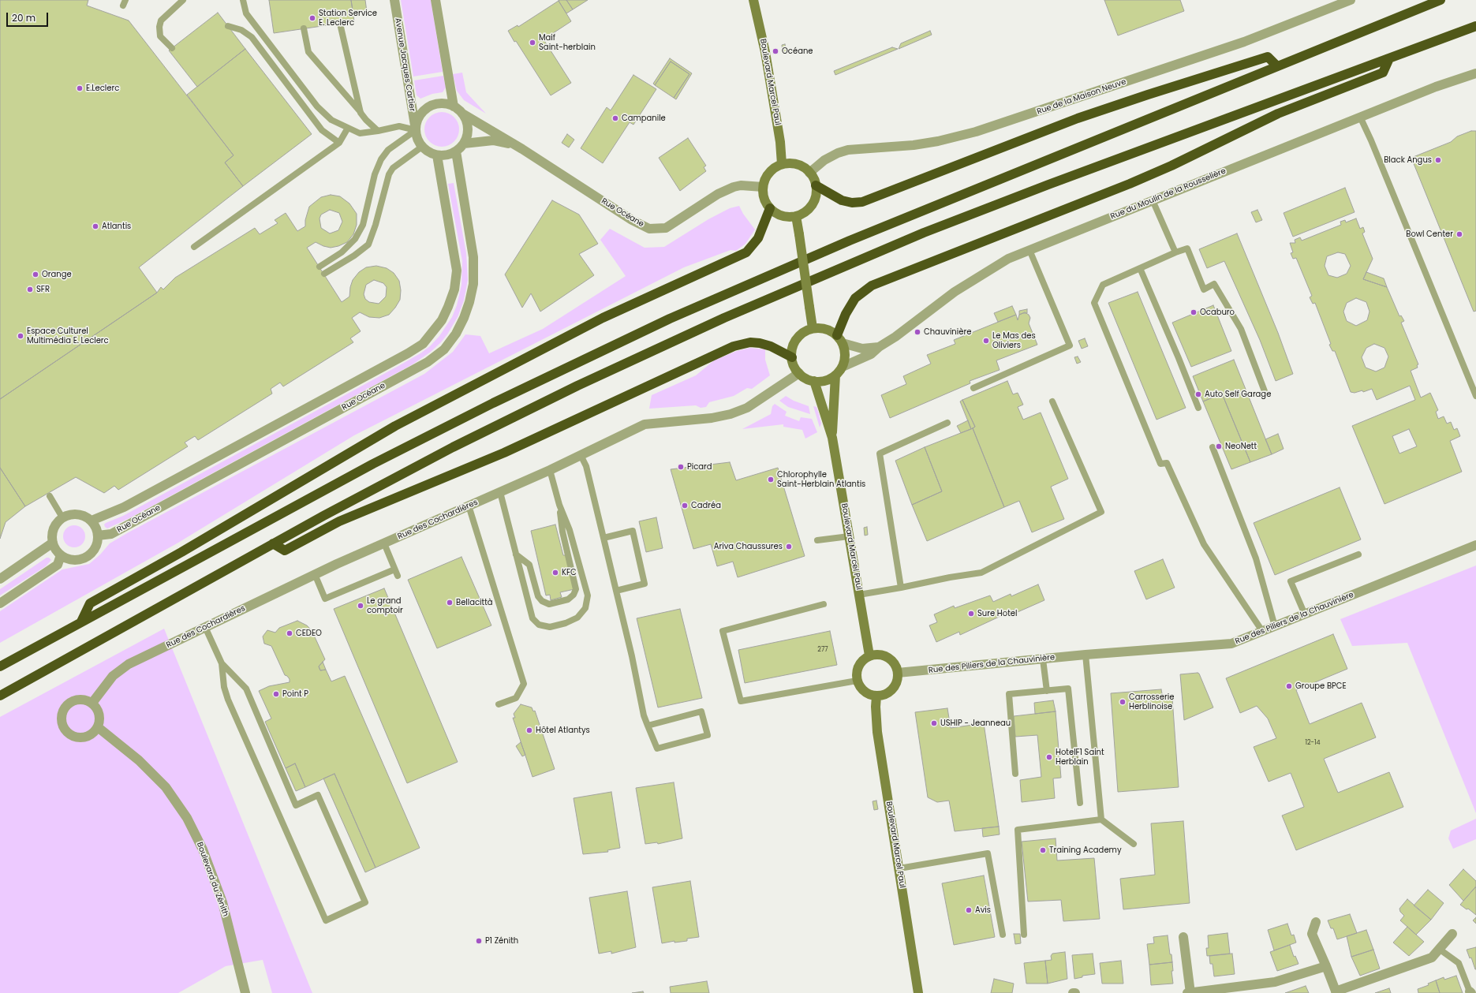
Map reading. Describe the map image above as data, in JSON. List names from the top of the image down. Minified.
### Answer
{"streets":{"street":["Avenue Jacques Cartier","Boulevard Marcel Paul","Rue de la Maison Neuve","Rue du Moulin de la Rousselière","Rue Océane","Rue des Cochardières","Rue des Piliers de la Chauvinière","Boulevard du Zénith"]},"crossings":[["Avenue Jacques Cartier","Rue Océane"],["Boulevard Marcel Paul","Rue de la Maison Neuve"],["Boulevard Marcel Paul","Rue du Moulin de la Rousselière"],["Boulevard Marcel Paul","Rue Océane"],["Boulevard Marcel Paul","Rue des Cochardières"],["Boulevard Marcel Paul","Rue des Piliers de la Chauvinière"],["Rue de la Maison Neuve","Rue Océane"],["Rue du Moulin de la Rousselière","Rue des Cochardières"],["Rue des Cochardières","Boulevard du Zénith"]],"places":["Station Service E. Leclerc","Maif Saint-herblain","Océane","E.Leclerc","Campanile","Black Angus","Atlantis","Bowl Center","Orange","SFR","Ocaburo","Chauvinière","Espace Culturel Multimédia E. Leclerc","Le Mas des Oliviers","Auto Self Garage","NeoNett","Picard","Chlorophylle Saint-Herblain Atlantis","Cadréa","Ariva Chaussures","KFC","Bellacittà","Le grand comptoir","Sure Hotel","CEDEO","Groupe BPCE","Point P","Carrosserie Herblinoise","USHIP - Jeanneau","Hôtel Atlantys","HotelF1 Saint Herblain","Training Academy","Avis","P1 Zénith"],"house_numbers":["277","12-14"],"scale_bar":"20 m"}
